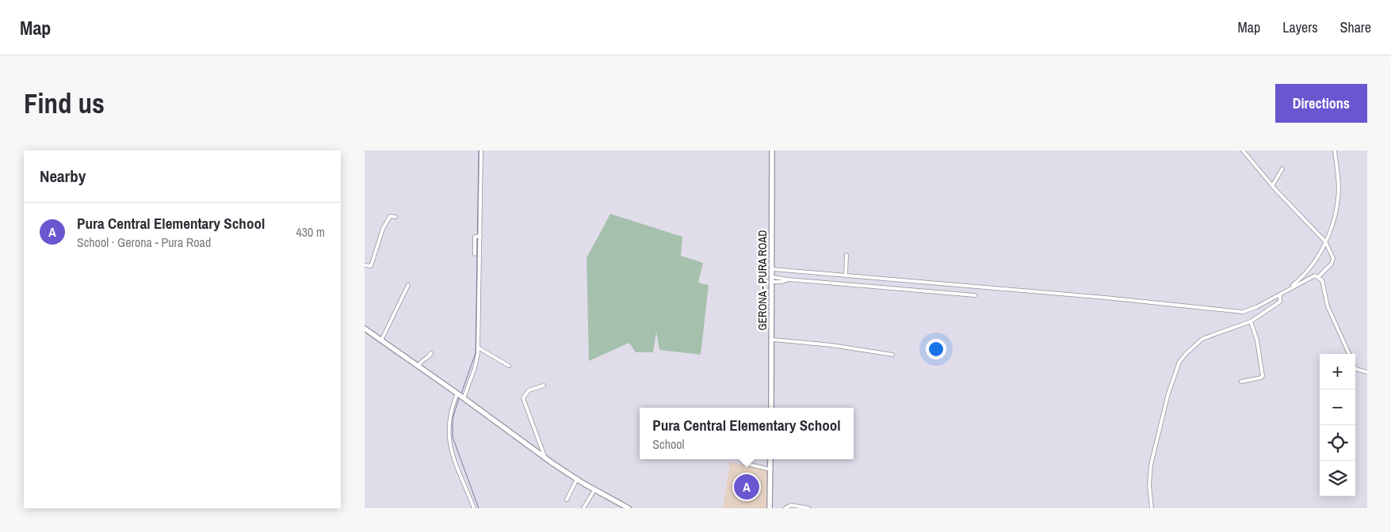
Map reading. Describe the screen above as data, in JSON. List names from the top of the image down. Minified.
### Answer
{"streets":{"street":["GERONA - PURA ROAD"]},"page":{"header":"Map","nav":["Map","Layers","Share"],"buttons":"Directions","title":"Find us","heading":"Nearby","list":[{"mark":"A","name":"Pura Central Elementary School","note":"School · Gerona - Pura Road","value":"430 m"}],"map_buttons":["+","−"],"popup":["Pura Central Elementary School","School"],"pins":"A"}}
